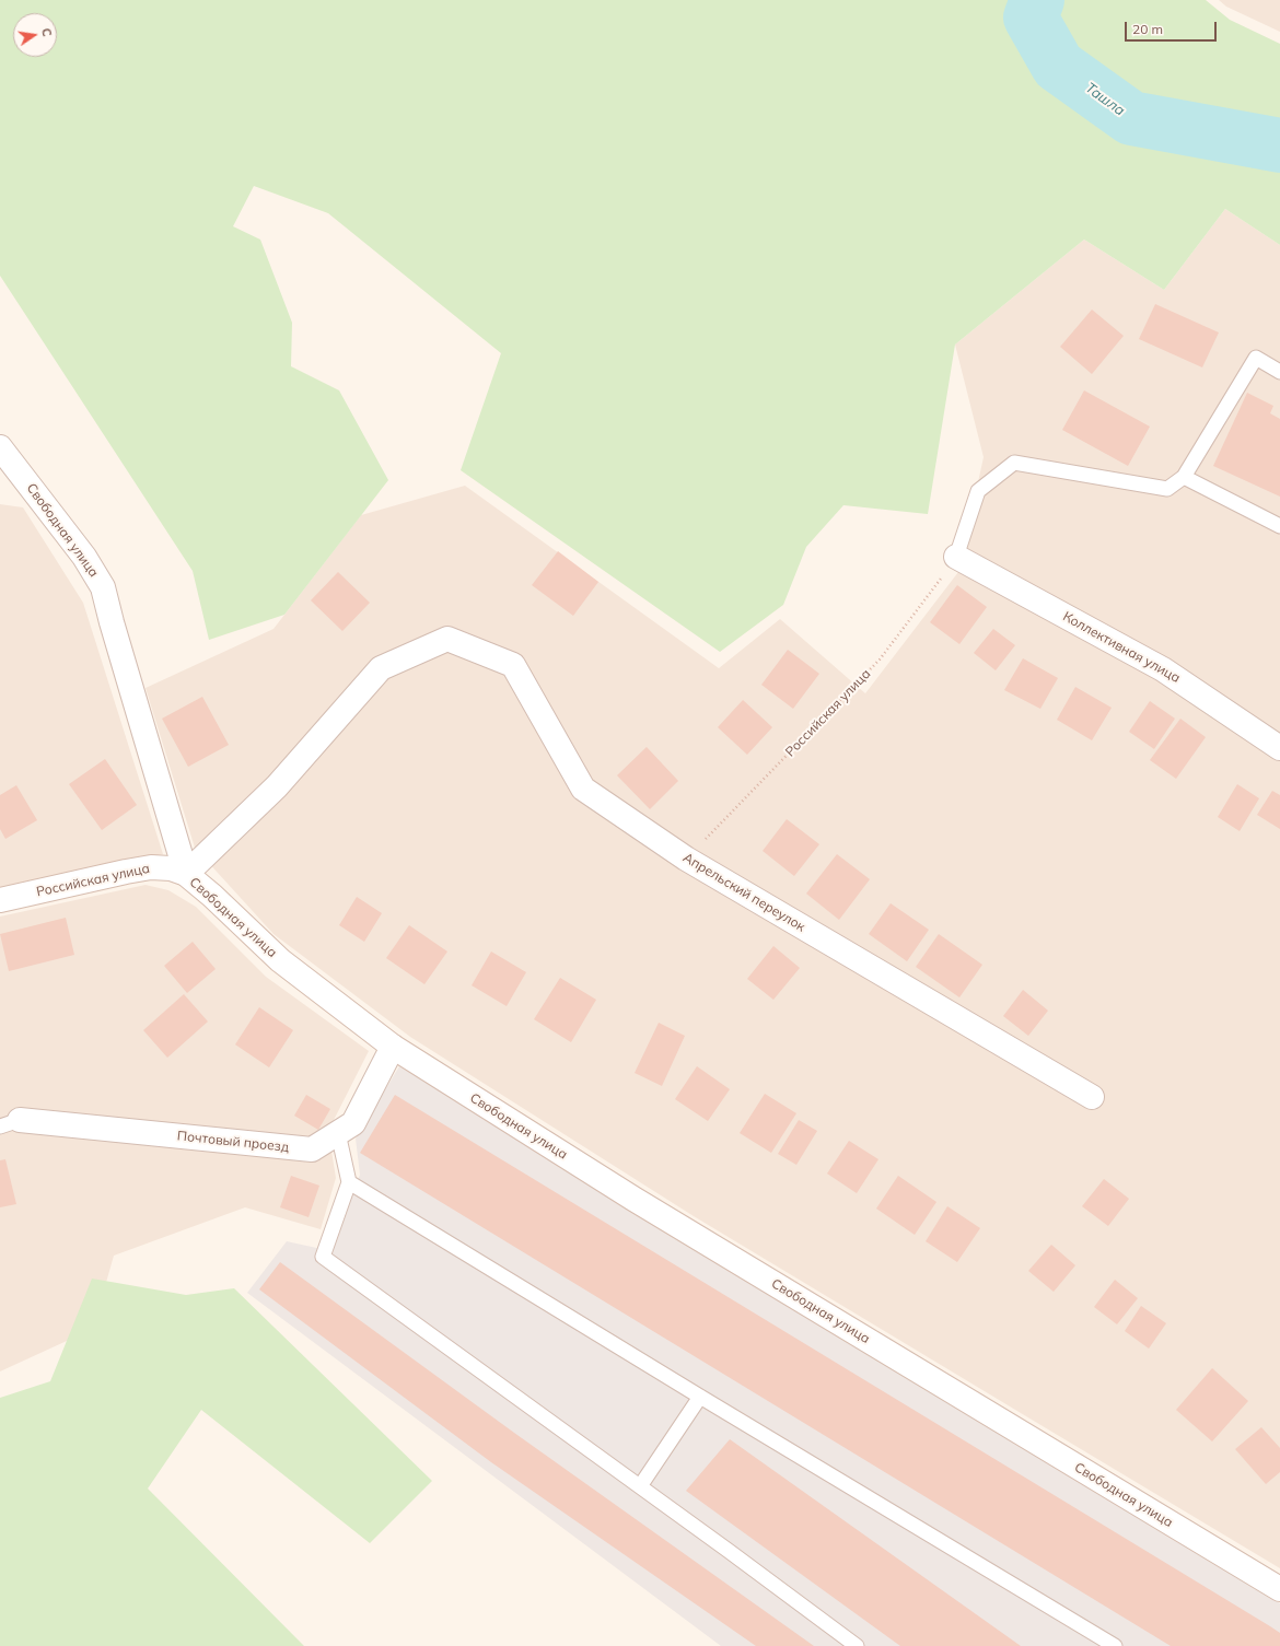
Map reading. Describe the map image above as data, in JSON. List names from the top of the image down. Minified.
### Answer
{"streets":{"street":["Свободная улица","Коллективная улица","Российская улица","Апрельский переулок","Почтовый проезд"]},"crossings":[["Свободная улица","Российская улица"],["Свободная улица","Апрельский переулок"],["Свободная улица","Почтовый проезд"],["Коллективная улица","Российская улица"],["Российская улица","Апрельский переулок"]],"water":["Ташла"],"scale_bar":"20 m","north":"right"}
